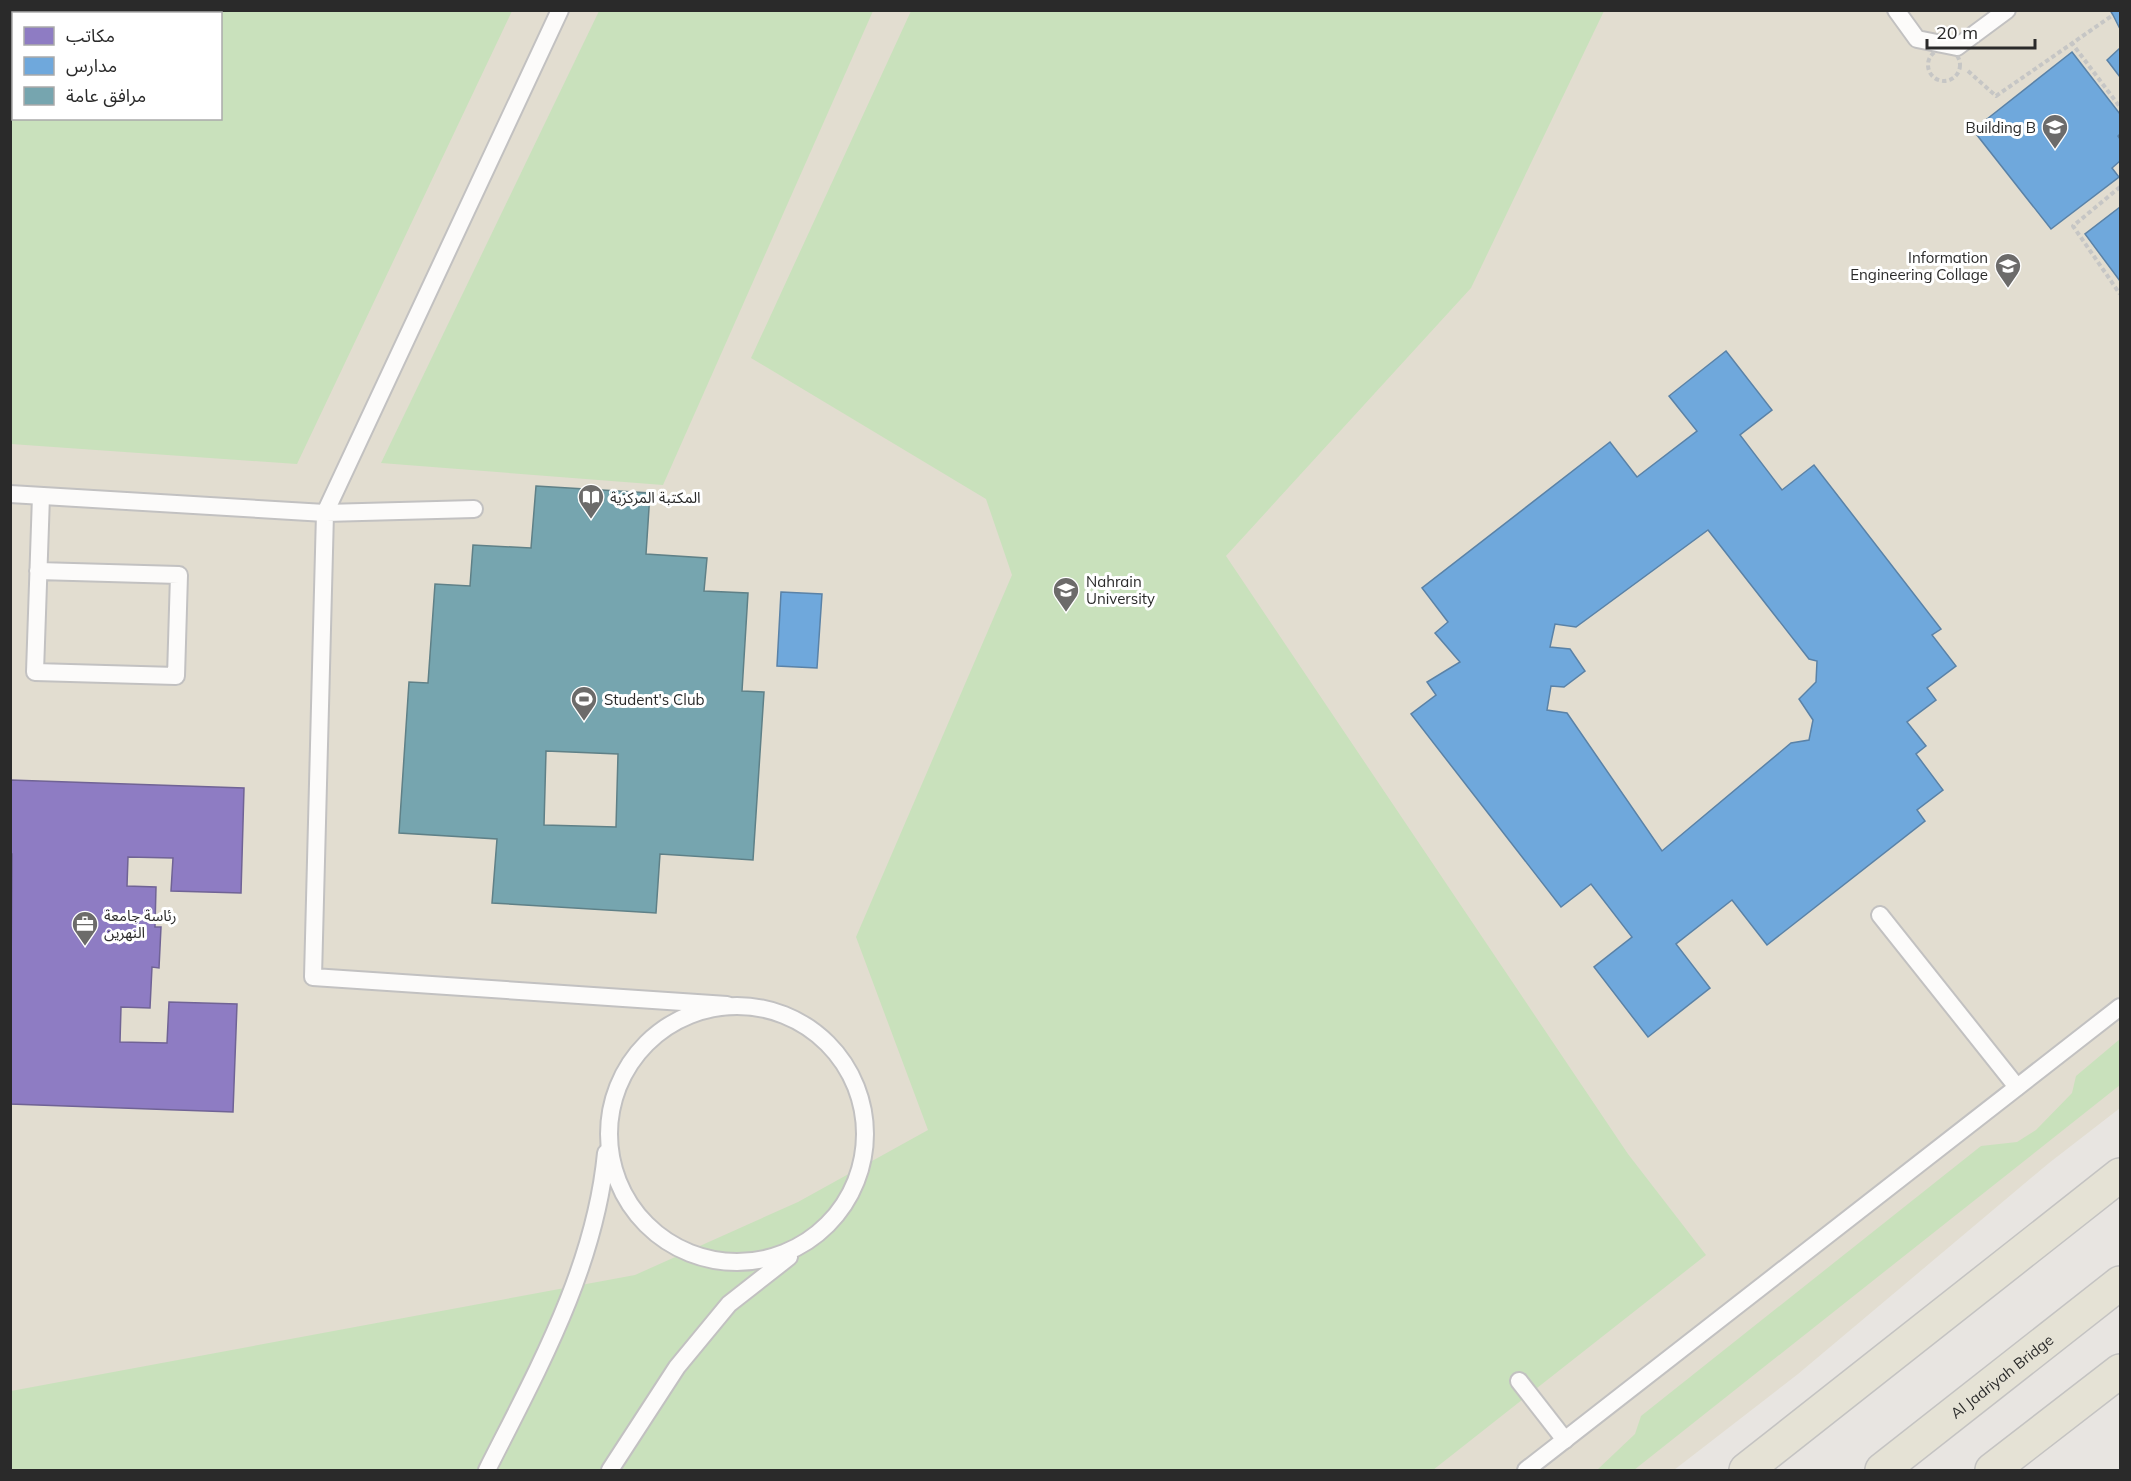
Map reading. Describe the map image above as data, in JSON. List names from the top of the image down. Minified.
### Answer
{"streets":{"main road":["Al Jadriyah Bridge"]},"places":{"school or university":["Building B","Information Engineering Collage","Nahrain University"],"library":["المكتبة المركزية"],"sports":["Student's Club"],"office":["رئاسة جامعة النهرين"]},"legend":["مكاتب","مدارس","مرافق عامة"],"scale_bar":"20 m"}
